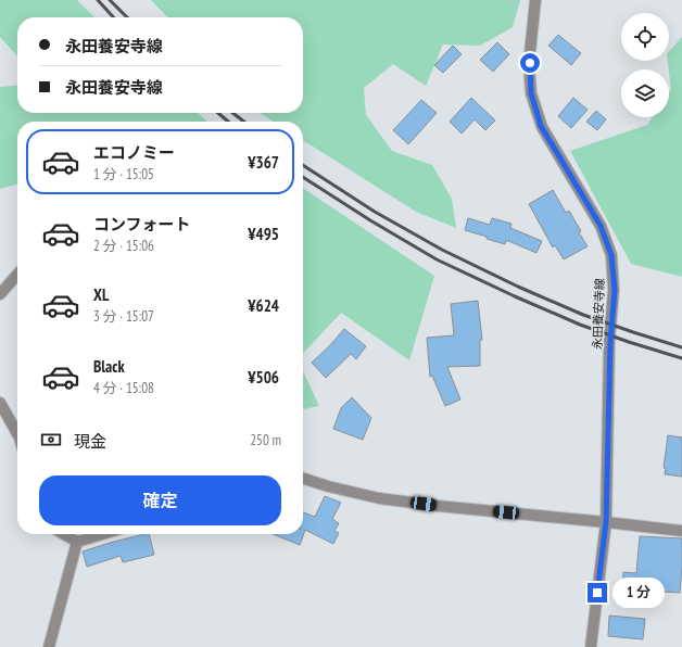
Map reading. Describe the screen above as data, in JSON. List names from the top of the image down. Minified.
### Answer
{"streets":{"street":["永田養安寺線"]},"page":{"banner":["永田養安寺線","永田養安寺線"],"list":[{"name":"エコノミー","note":"1 分 · 15:05","value":"¥367"},{"name":"コンフォート","note":"2 分 · 15:06","value":"¥495"},{"name":"XL","note":"3 分 · 15:07","value":"¥624"},{"name":"Black","note":"4 分 · 15:08","value":"¥506"}],"pay":["現金","250 m"],"buttons":"確定","bubble":"1 分"}}
